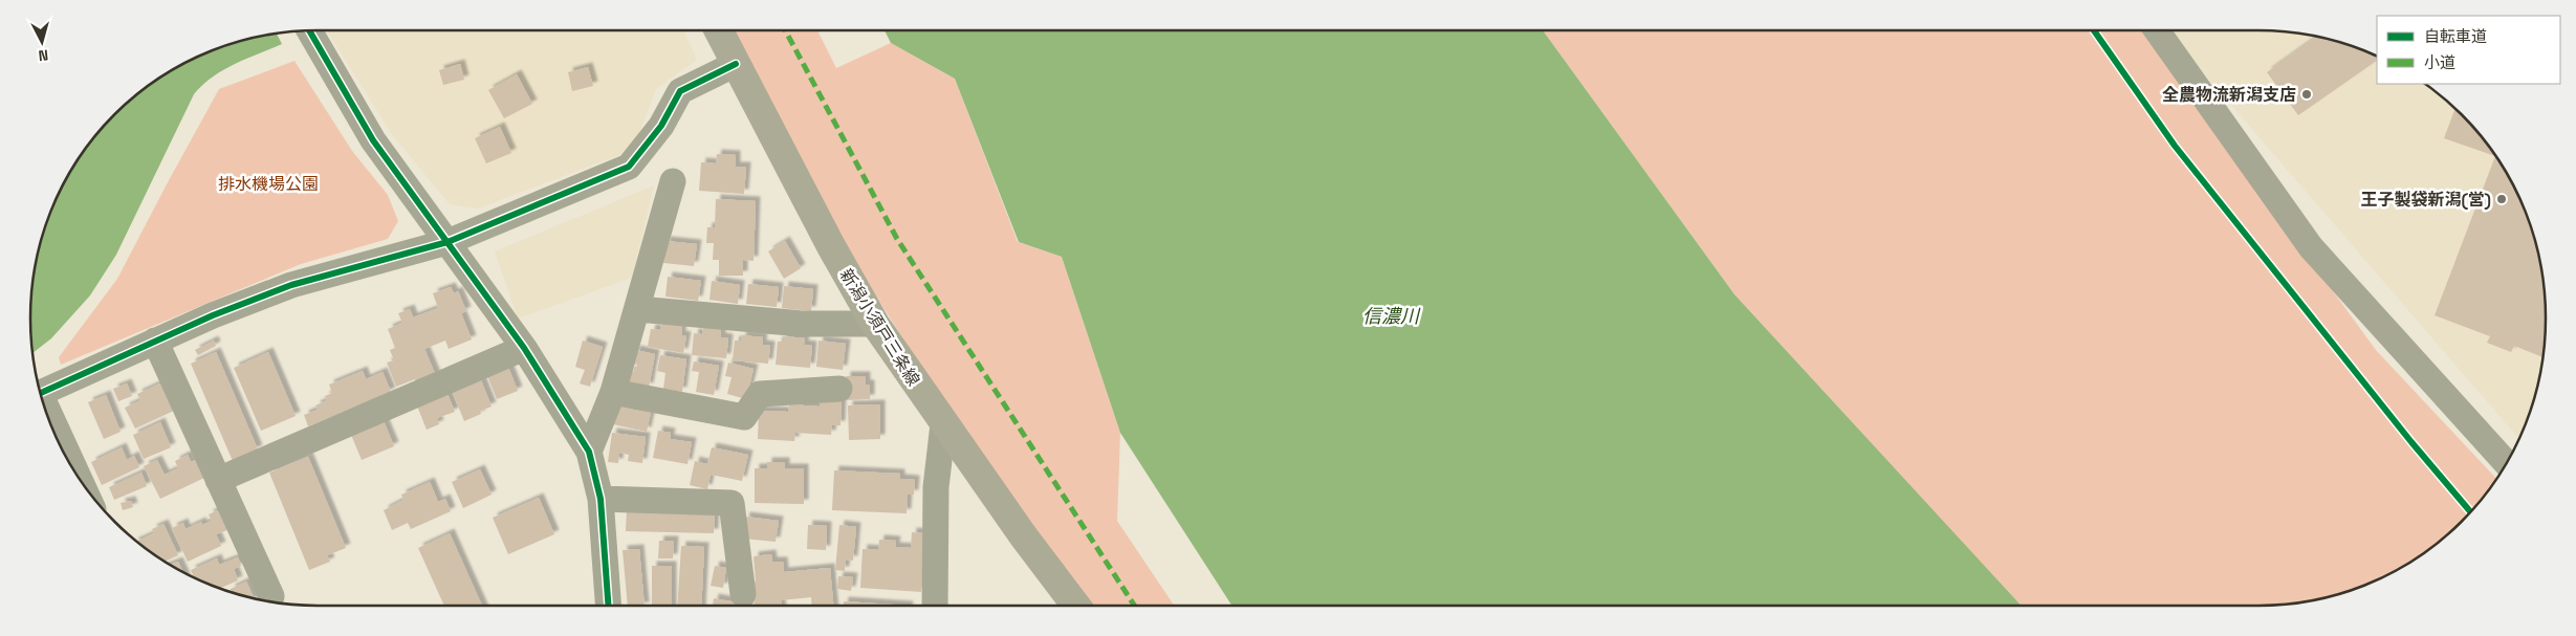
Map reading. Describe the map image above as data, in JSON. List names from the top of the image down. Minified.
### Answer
{"streets":{"main road":["新潟小須戸三条線"]},"water":["信濃川"],"parks":["排水機場公園"],"places":["全農物流新潟支店","王子製袋新潟(営)"],"legend":["自転車道","小道"],"north":"bottom"}
